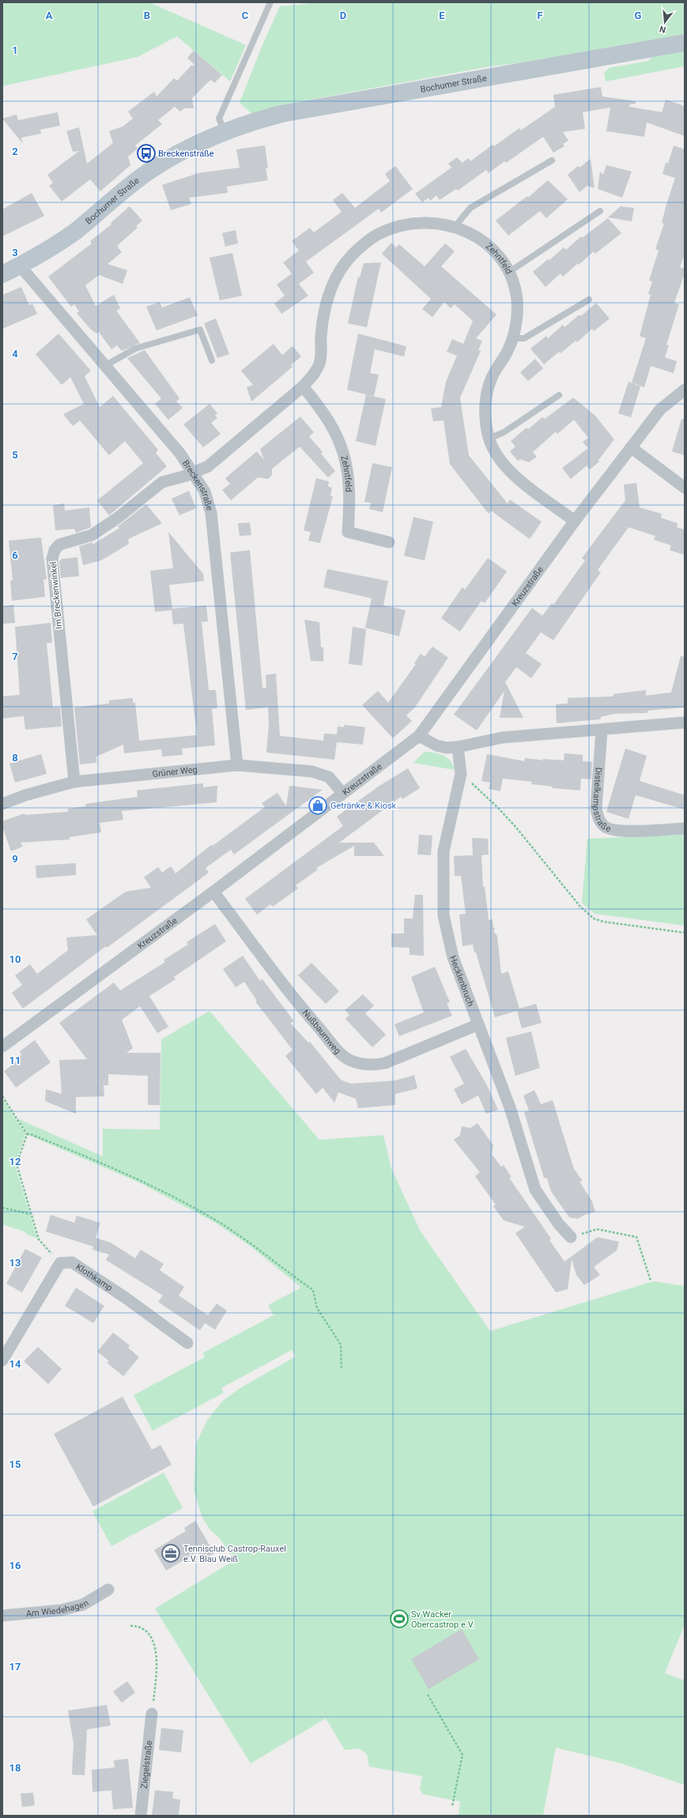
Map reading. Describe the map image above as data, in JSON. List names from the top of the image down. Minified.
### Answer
{"streets":{"main road":["Bochumer Straße"],"street":["Zehntfeld","Breckenstraße","Kreuzstraße","Im Breckenwinkel","Grüner Weg","Distelkampstraße","Hecklenbruch","Nußbaumweg","Klothkamp","Am Wiedehagen","Ziegelstraße"]},"crossings":[["Bochumer Straße","Breckenstraße"],["Zehntfeld","Breckenstraße"],["Zehntfeld","Kreuzstraße"],["Zehntfeld","Im Breckenwinkel"],["Breckenstraße","Im Breckenwinkel"],["Breckenstraße","Grüner Weg"],["Kreuzstraße","Grüner Weg"],["Kreuzstraße","Nußbaumweg"],["Im Breckenwinkel","Grüner Weg"],["Hecklenbruch","Nußbaumweg"]],"places":{"bus stop":["Breckenstraße"],"shop":["Getränke & Kiosk"],"office":["Tennisclub Castrop-Rauxel e.V. Blau Weiß"],"sports":["Sv Wacker Obercastrop e.V."]},"north":"bottom","grid":{"columns":["A","B","C","D","E","F","G"],"rows":["1","2","3","4","5","6","7","8","9","10","11","12","13","14","15","16","17","18"]}}
